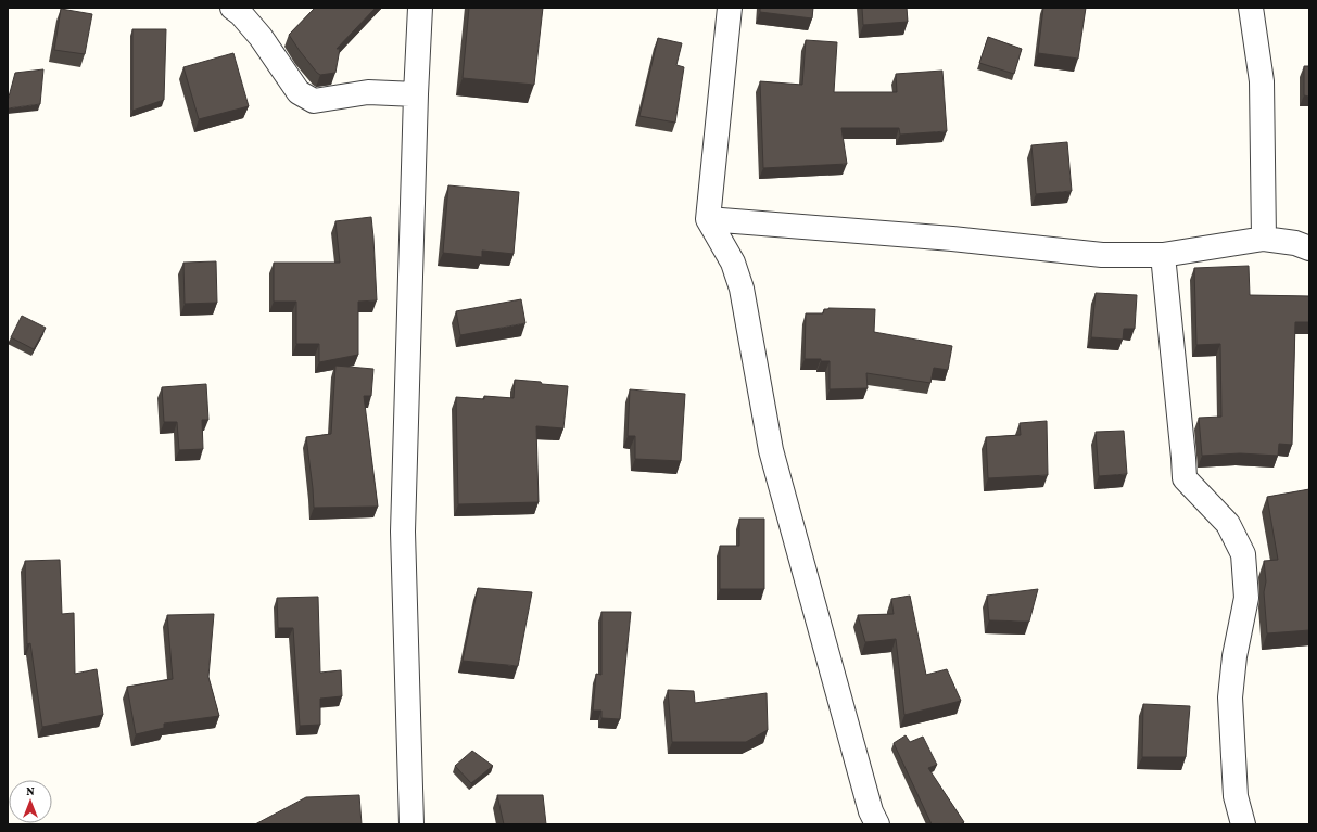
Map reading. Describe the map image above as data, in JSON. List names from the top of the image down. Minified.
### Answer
{"north":"top"}
